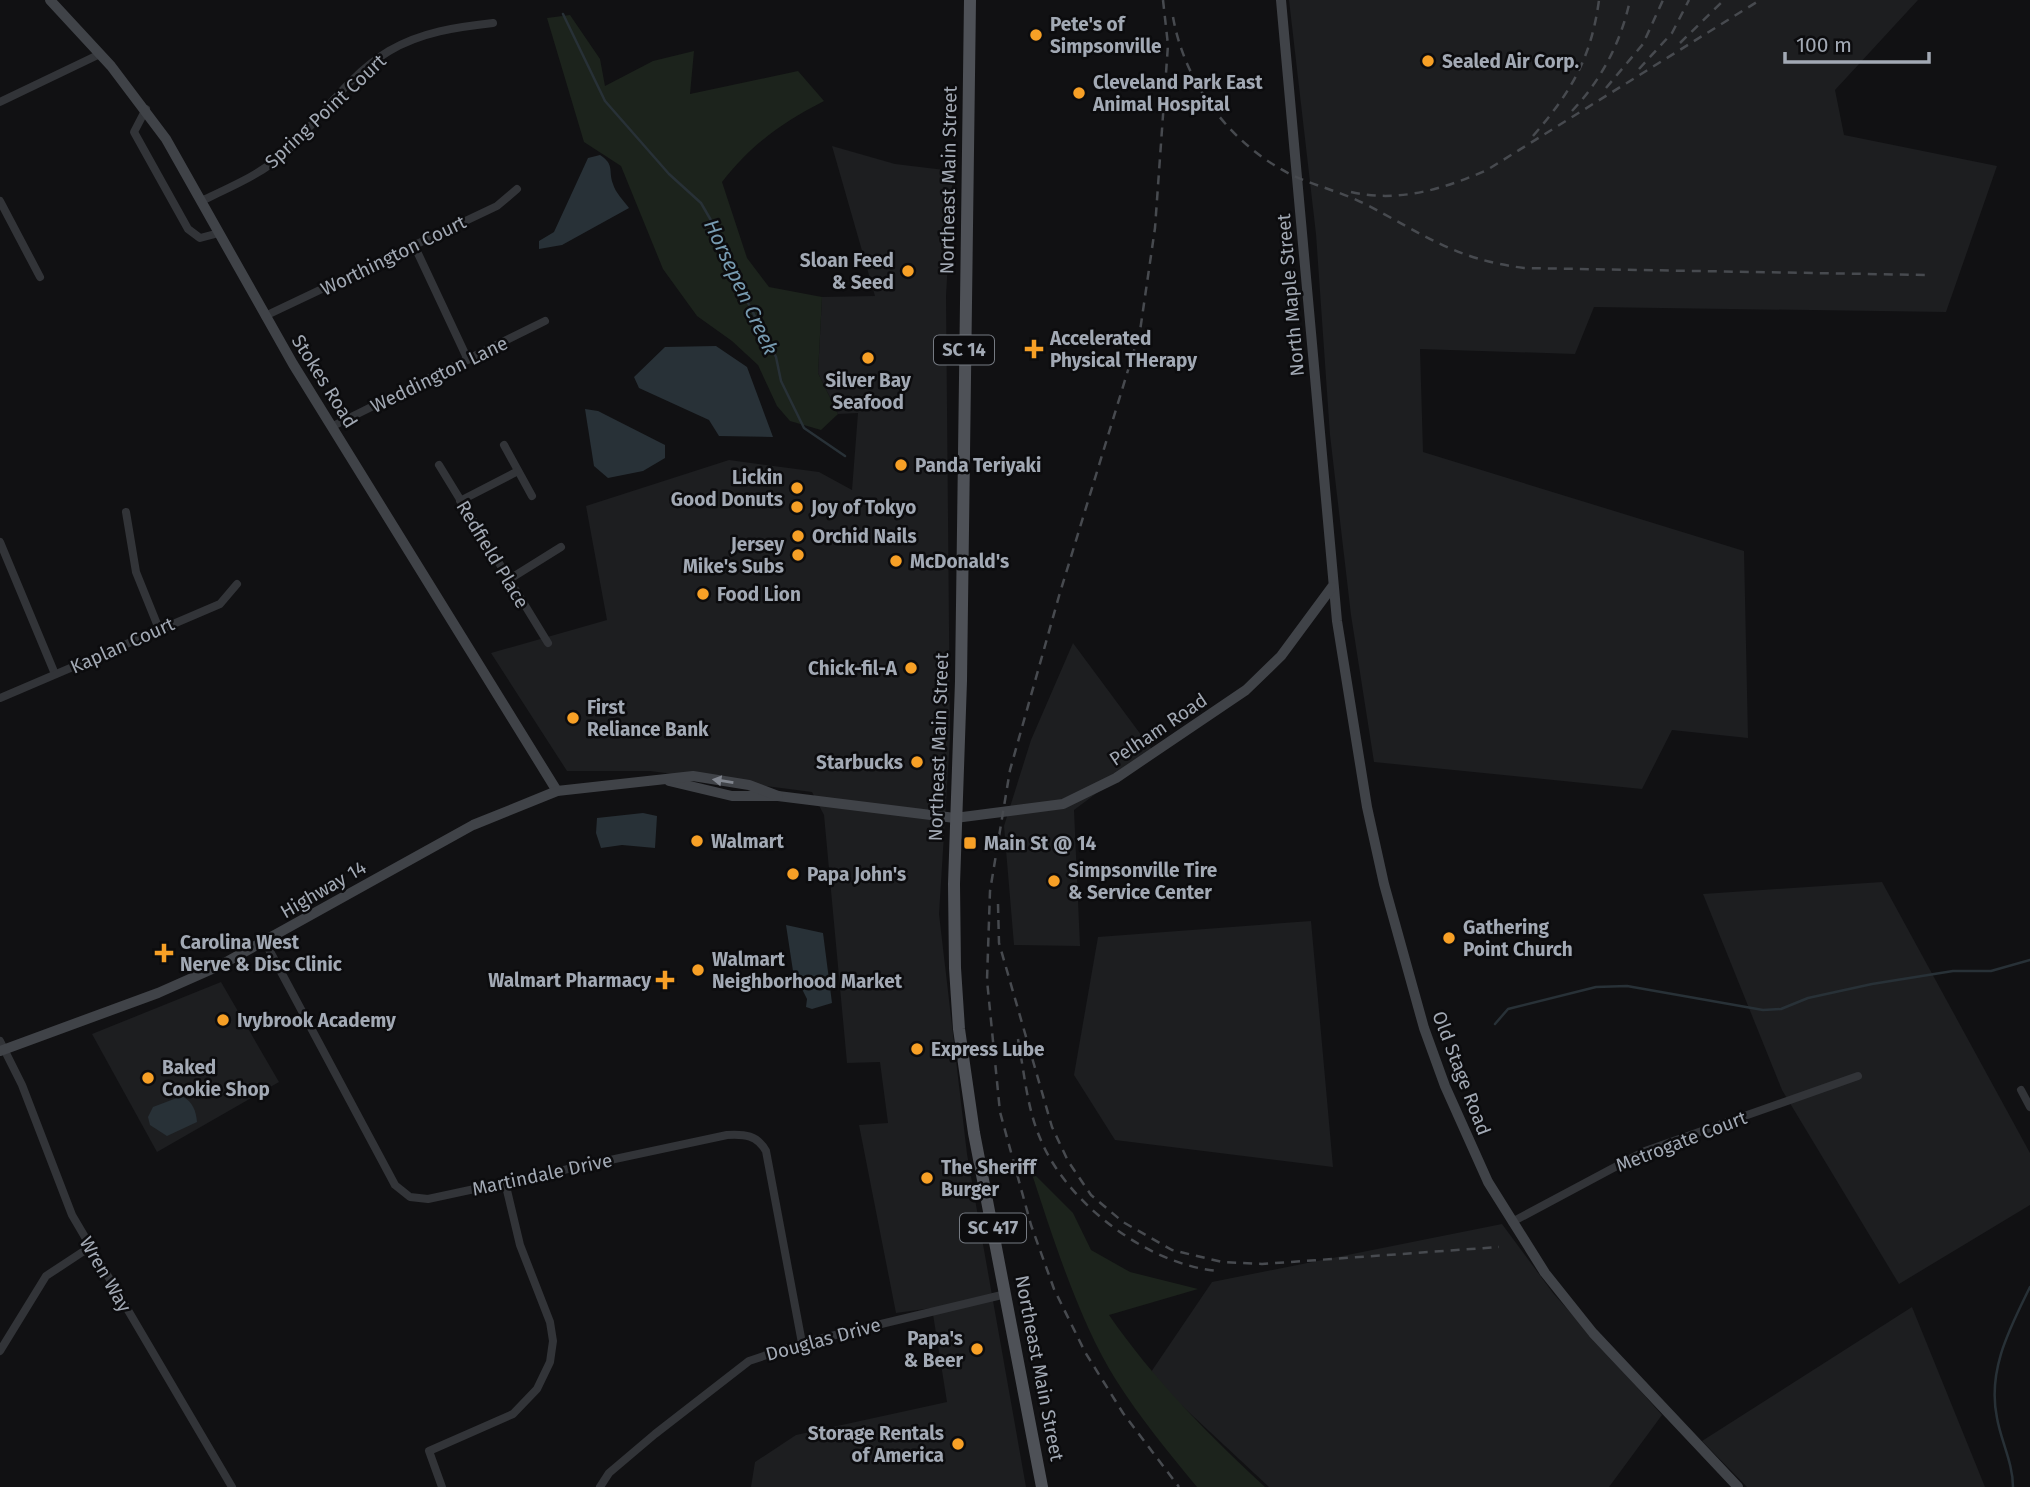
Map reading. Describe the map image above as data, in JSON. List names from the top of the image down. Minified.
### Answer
{"streets":{"main road":["Northeast Main Street","SC 14","SC 417"],"street":["Spring Point Court","Worthington Court","North Maple Street","Weddington Lane","Stokes Road","Redfield Place","Kaplan Court","Pelham Road","Highway 14","Old Stage Road","Metrogate Court","Martindale Drive","Wren Way","Douglas Drive"]},"crossings":[["Spring Point Court","Stokes Road"],["Northeast Main Street","Pelham Road"],["Northeast Main Street","Highway 14"],["Northeast Main Street","Douglas Drive"],["Worthington Court","Stokes Road"],["North Maple Street","Pelham Road"],["North Maple Street","Old Stage Road"],["Weddington Lane","Stokes Road"],["Stokes Road","Highway 14"],["Pelham Road","Highway 14"],["Pelham Road","Old Stage Road"],["Highway 14","Martindale Drive"],["Highway 14","Wren Way"],["Old Stage Road","Metrogate Court"],["Martindale Drive","Douglas Drive"]],"water":["Horsepen Creek"],"places":{"other":["Pete's of Simpsonville","Sealed Air Corp.","Cleveland Park East Animal Hospital","Sloan Feed & Seed","Silver Bay Seafood","Panda Teriyaki","Lickin Good Donuts","Joy of Tokyo","Orchid Nails","Jersey Mike's Subs","McDonald's","Food Lion","Chick-fil-A","First Reliance Bank","Starbucks","Walmart","Papa John's","Simpsonville Tire & Service Center","Gathering Point Church","Walmart Neighborhood Market","Ivybrook Academy","Express Lube","Baked Cookie Shop","The Sheriff Burger","Papa's & Beer","Storage Rentals of America"],"health":["Accelerated Physical THerapy","Carolina West Nerve & Disc Clinic","Walmart Pharmacy"],"transit":["Main St @ 14"]},"scale_bar":"100 m"}
